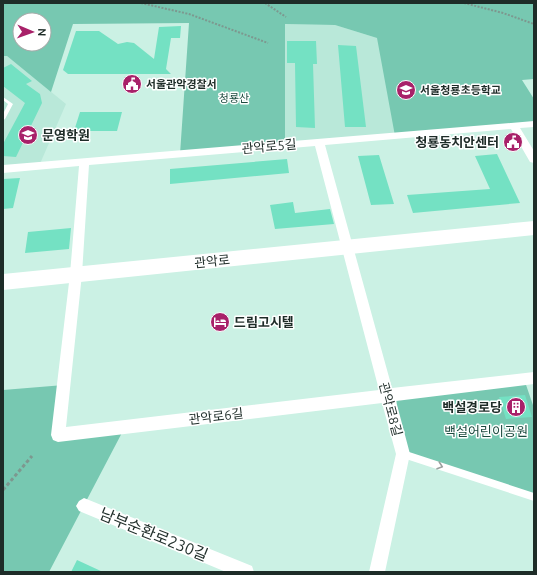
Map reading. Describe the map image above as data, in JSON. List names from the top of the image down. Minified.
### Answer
{"streets":{"main road":["관악로"],"street":["관악로5길","관악로8길","관악로6길","남부순환로230길"]},"crossings":[["관악로","관악로8길"],["관악로","관악로6길"],["관악로8길","관악로6길"]],"parks":["청룡산","백설어린이공원"],"places":{"public building":["서울관악경찰서","청룡동치안센터"],"school or university":["서울청룡초등학교","문영학원"],"hotel":["드림고시텔"],"building":["백설경로당"]},"north":"right"}
